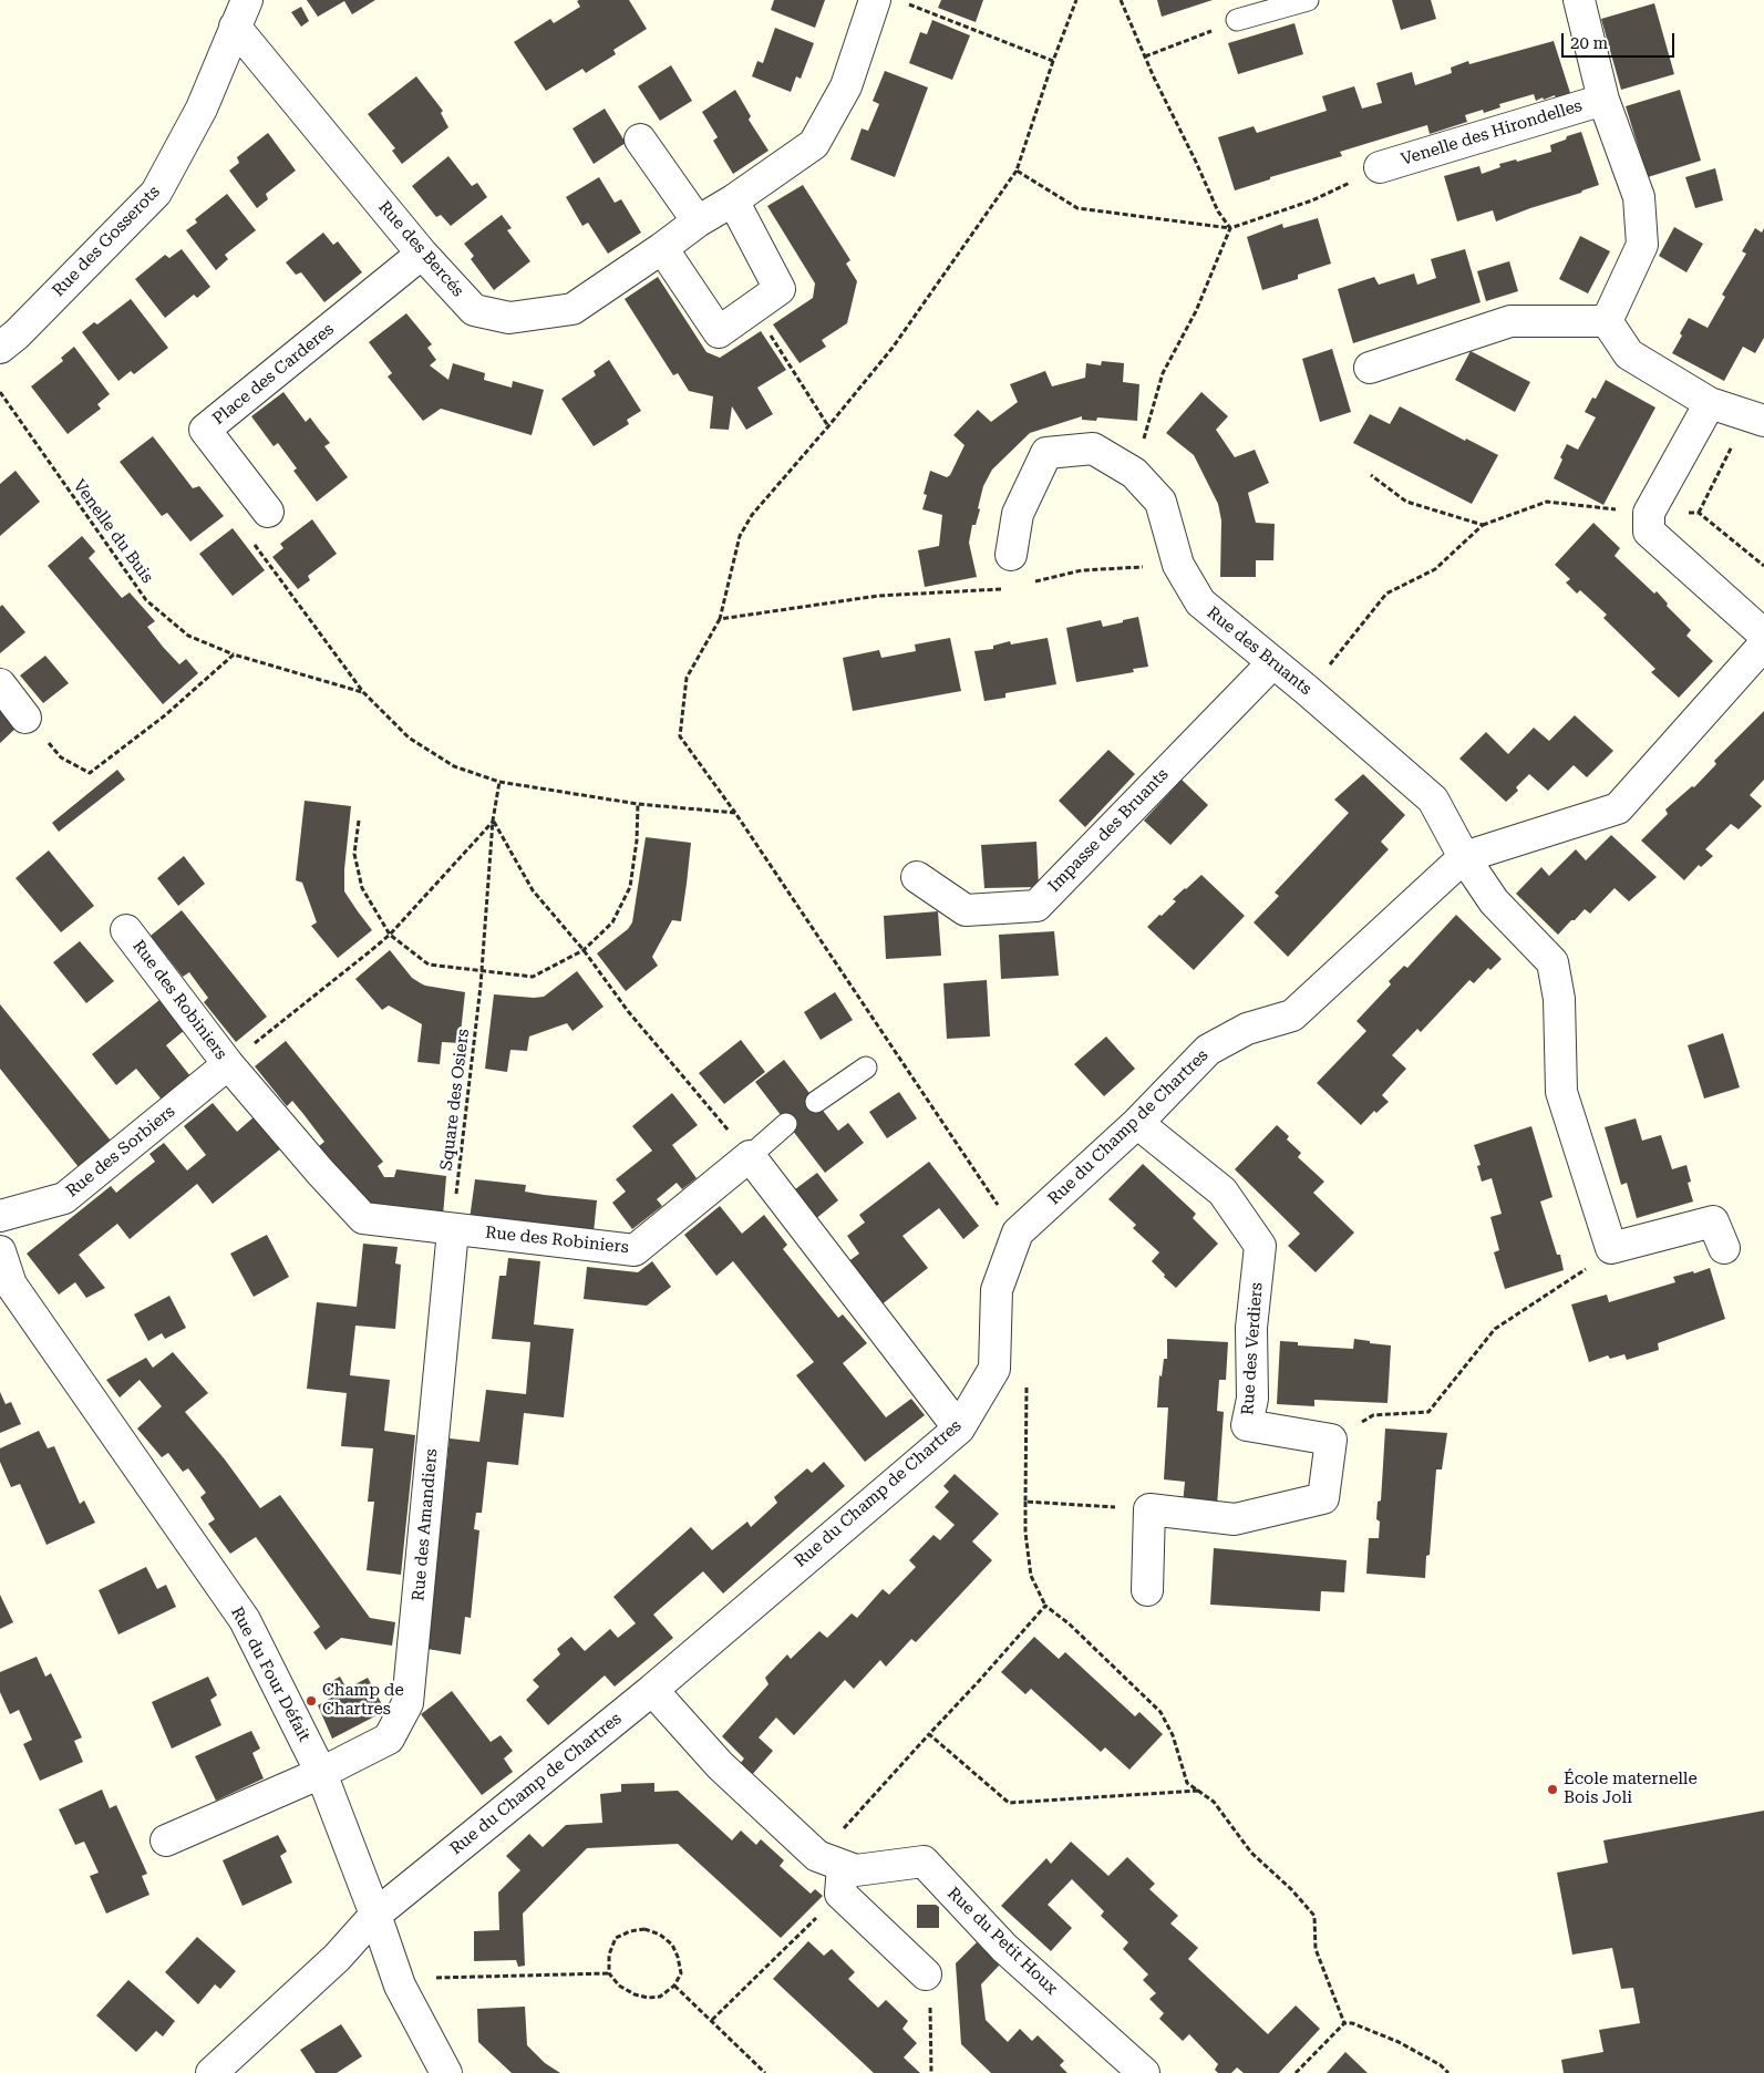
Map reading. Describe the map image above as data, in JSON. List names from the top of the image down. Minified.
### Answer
{"streets":{"street":["Venelle des Hirondelles","Rue des Gosserots","Rue des Bercés","Place des Carderes","Rue des Bruants","Impasse des Bruants","Rue des Robiniers","Rue du Champ de Chartres","Rue des Sorbiers","Rue des Verdiers","Rue des Amandiers","Rue du Four Défait","Rue du Petit Houx"],"path":["Venelle du Buis","Square des Osiers"]},"crossings":[["Rue des Gosserots","Rue des Bercés"],["Rue des Bercés","Place des Carderes"],["Rue des Bruants","Impasse des Bruants"],["Rue des Bruants","Rue du Champ de Chartres"],["Rue des Robiniers","Square des Osiers"],["Rue des Robiniers","Rue des Sorbiers"],["Rue des Robiniers","Rue des Amandiers"],["Square des Osiers","Rue des Amandiers"],["Rue du Champ de Chartres","Rue des Verdiers"],["Rue du Champ de Chartres","Rue du Four Défait"],["Rue des Amandiers","Rue du Four Défait"]],"places":["Champ de Chartres","École maternelle Bois Joli"],"scale_bar":"20 m"}
